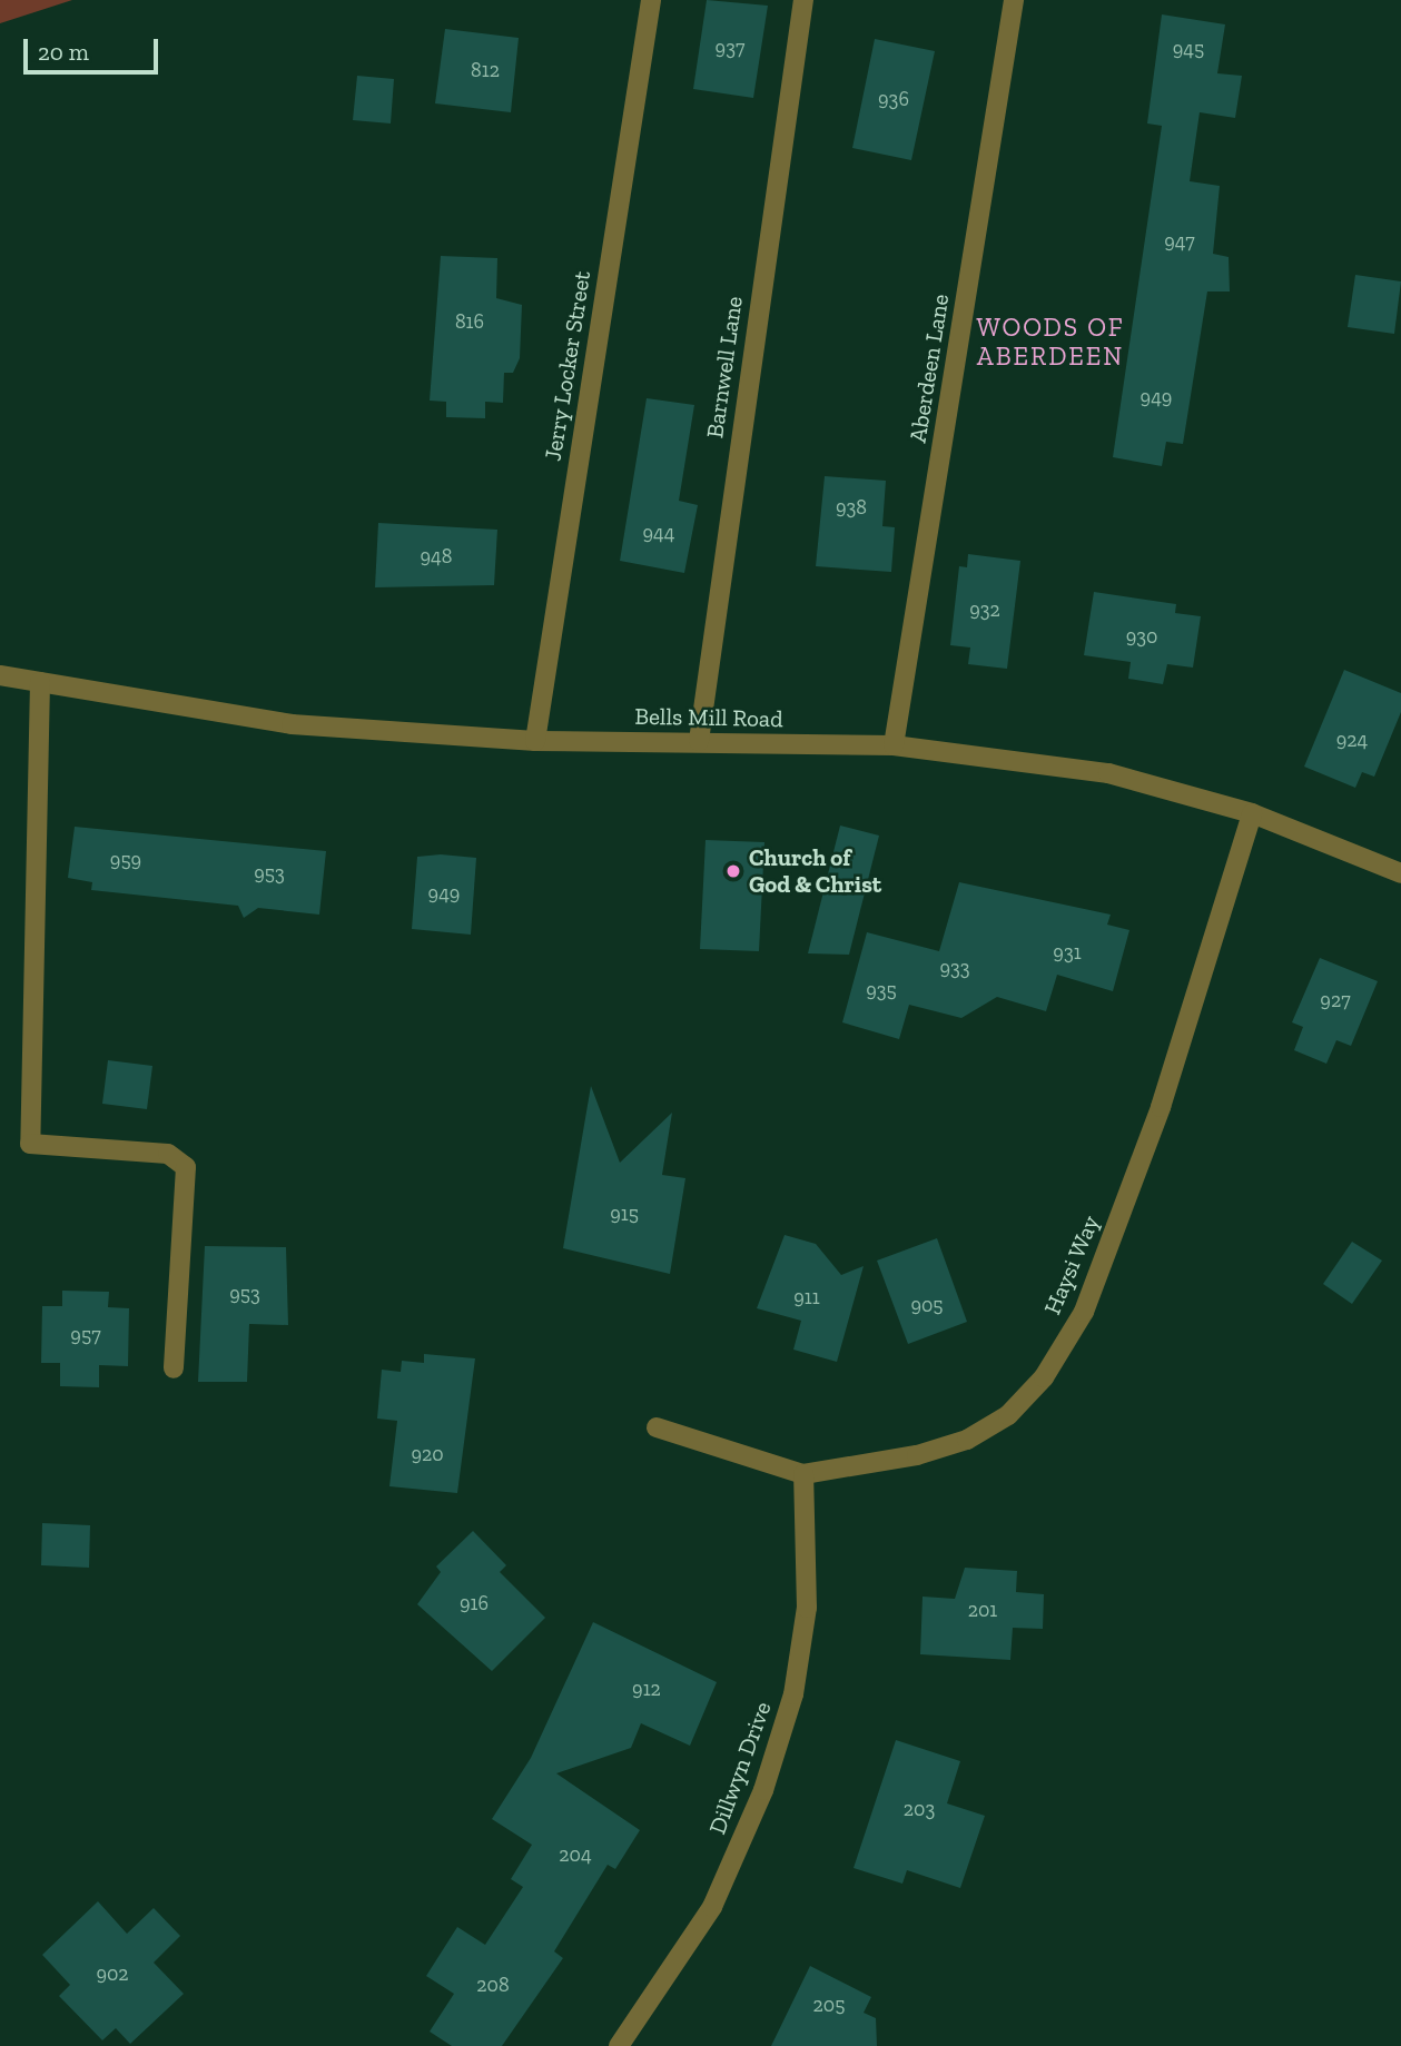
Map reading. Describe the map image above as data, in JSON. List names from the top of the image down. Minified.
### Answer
{"streets":{"street":["Jerry Locker Street","Barnwell Lane","Aberdeen Lane","Bells Mill Road","Haysi Way","Dillwyn Drive"]},"crossings":[["Jerry Locker Street","Bells Mill Road"],["Barnwell Lane","Bells Mill Road"],["Aberdeen Lane","Bells Mill Road"],["Bells Mill Road","Haysi Way"],["Haysi Way","Dillwyn Drive"]],"districts":["WOODS OF ABERDEEN"],"places":["Church of God & Christ"],"house_numbers":["937","945","812","936","947","816","949","938","944","948","932","930","924","959","953","949","931","933","935","927","915","953","911","905","957","920","916","201","912","203","204","902","208","205"],"scale_bar":"20 m"}
